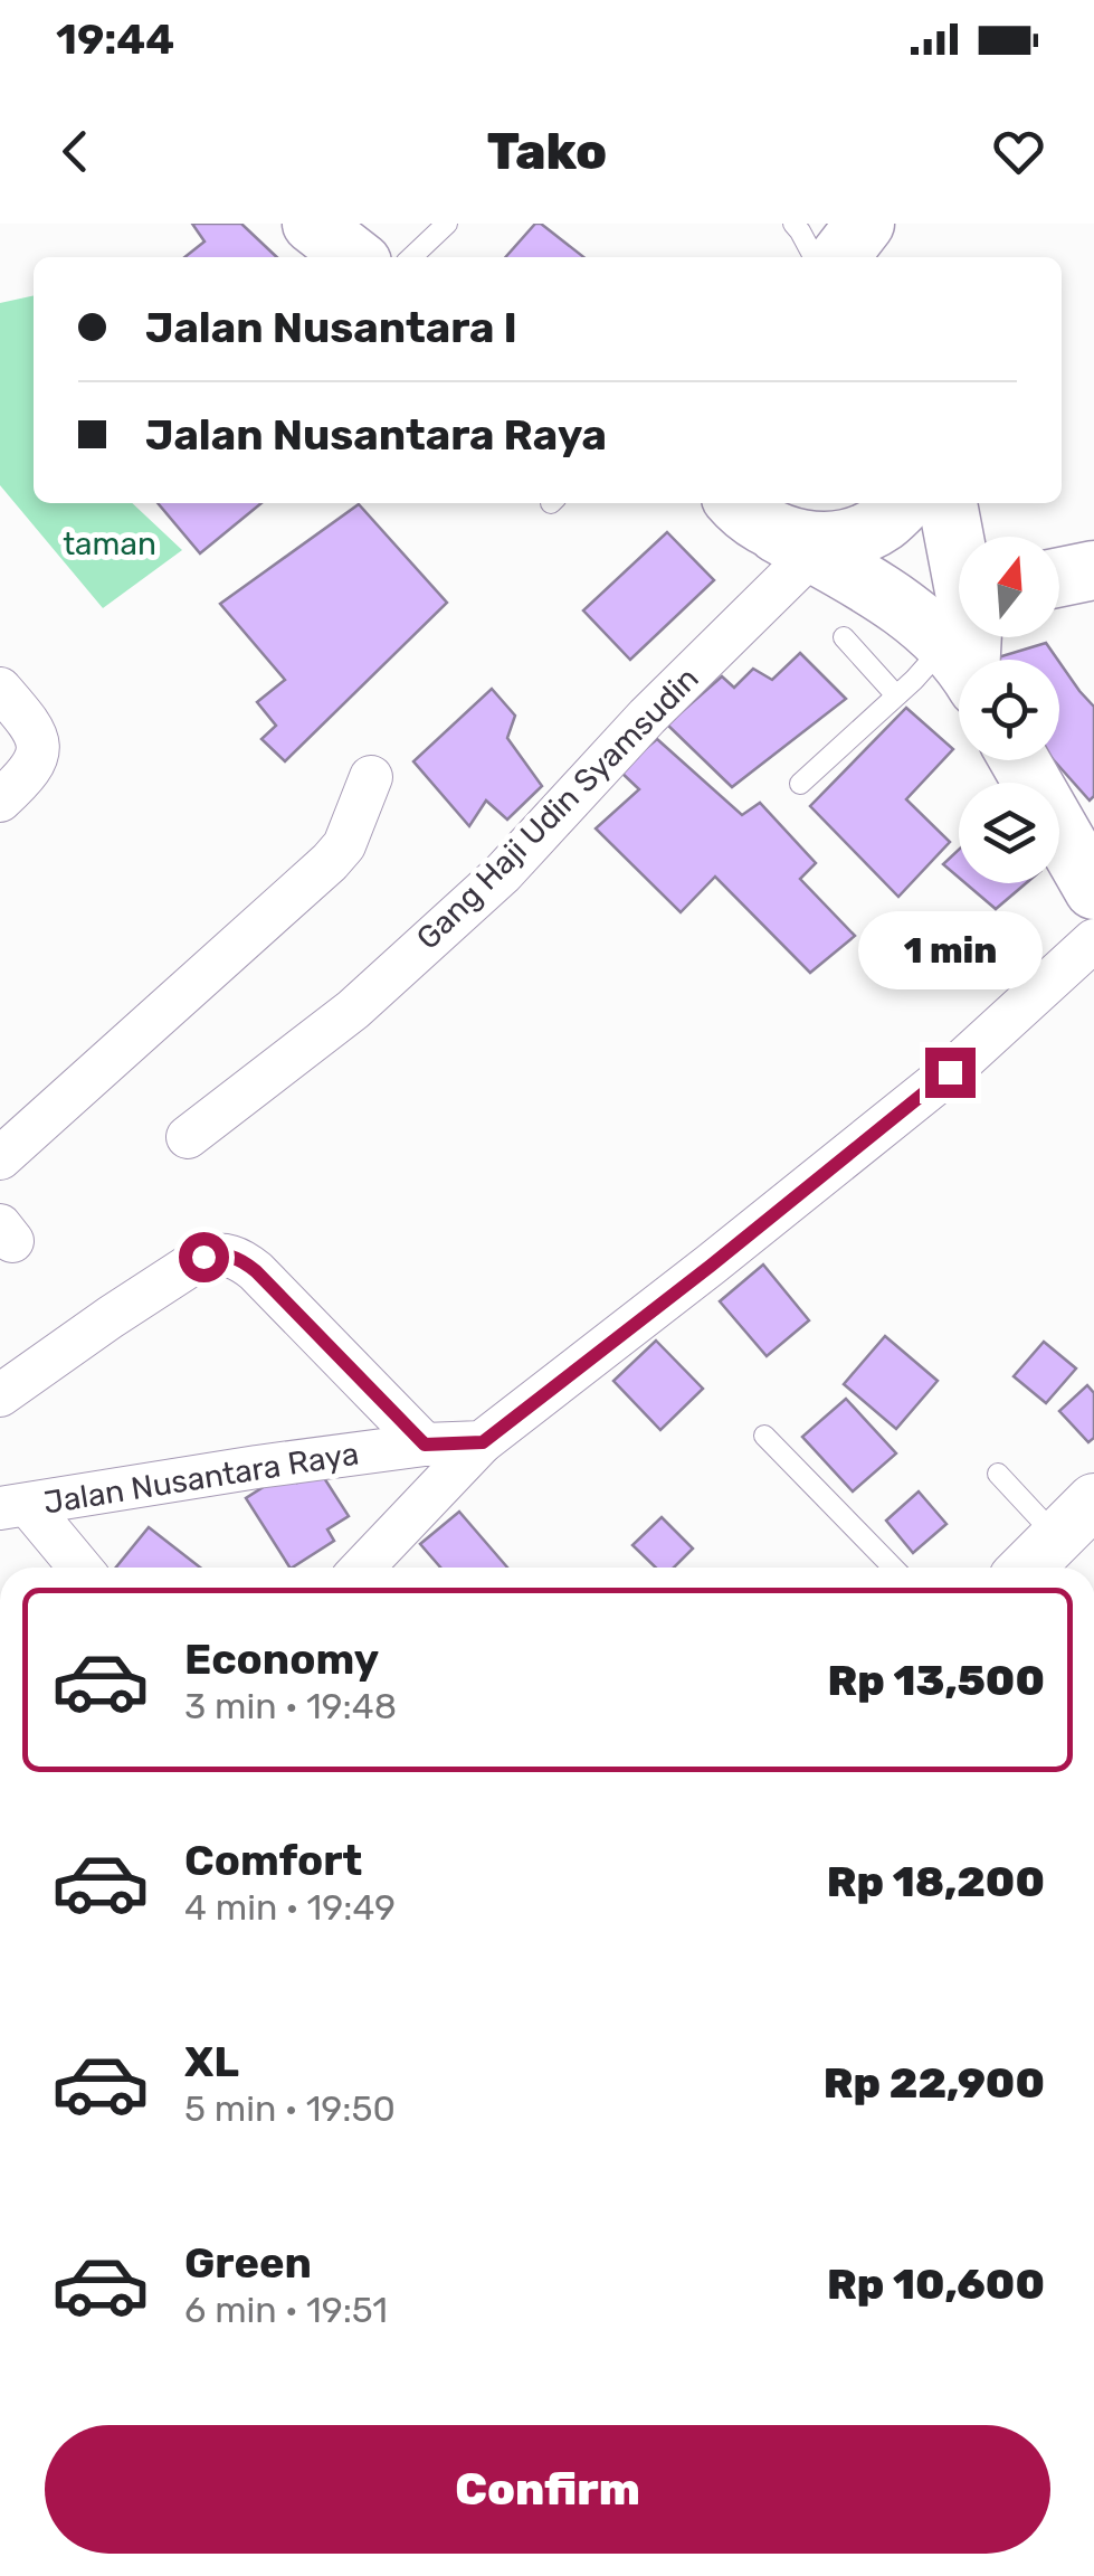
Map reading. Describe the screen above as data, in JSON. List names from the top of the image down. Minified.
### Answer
{"streets":{"street":["Gang Haji Udin Syamsudin","Jalan Nusantara Raya"]},"parks":["taman"],"north":"top","page":{"status":"19:44","header":"Tako","banner":["Jalan Nusantara I","Jalan Nusantara Raya"],"bubble":"1 min","list":[{"name":"Economy","note":"3 min · 19:48","value":"Rp 13,500"},{"name":"Comfort","note":"4 min · 19:49","value":"Rp 18,200"},{"name":"XL","note":"5 min · 19:50","value":"Rp 22,900"},{"name":"Green","note":"6 min · 19:51","value":"Rp 10,600"}],"buttons":"Confirm"}}
